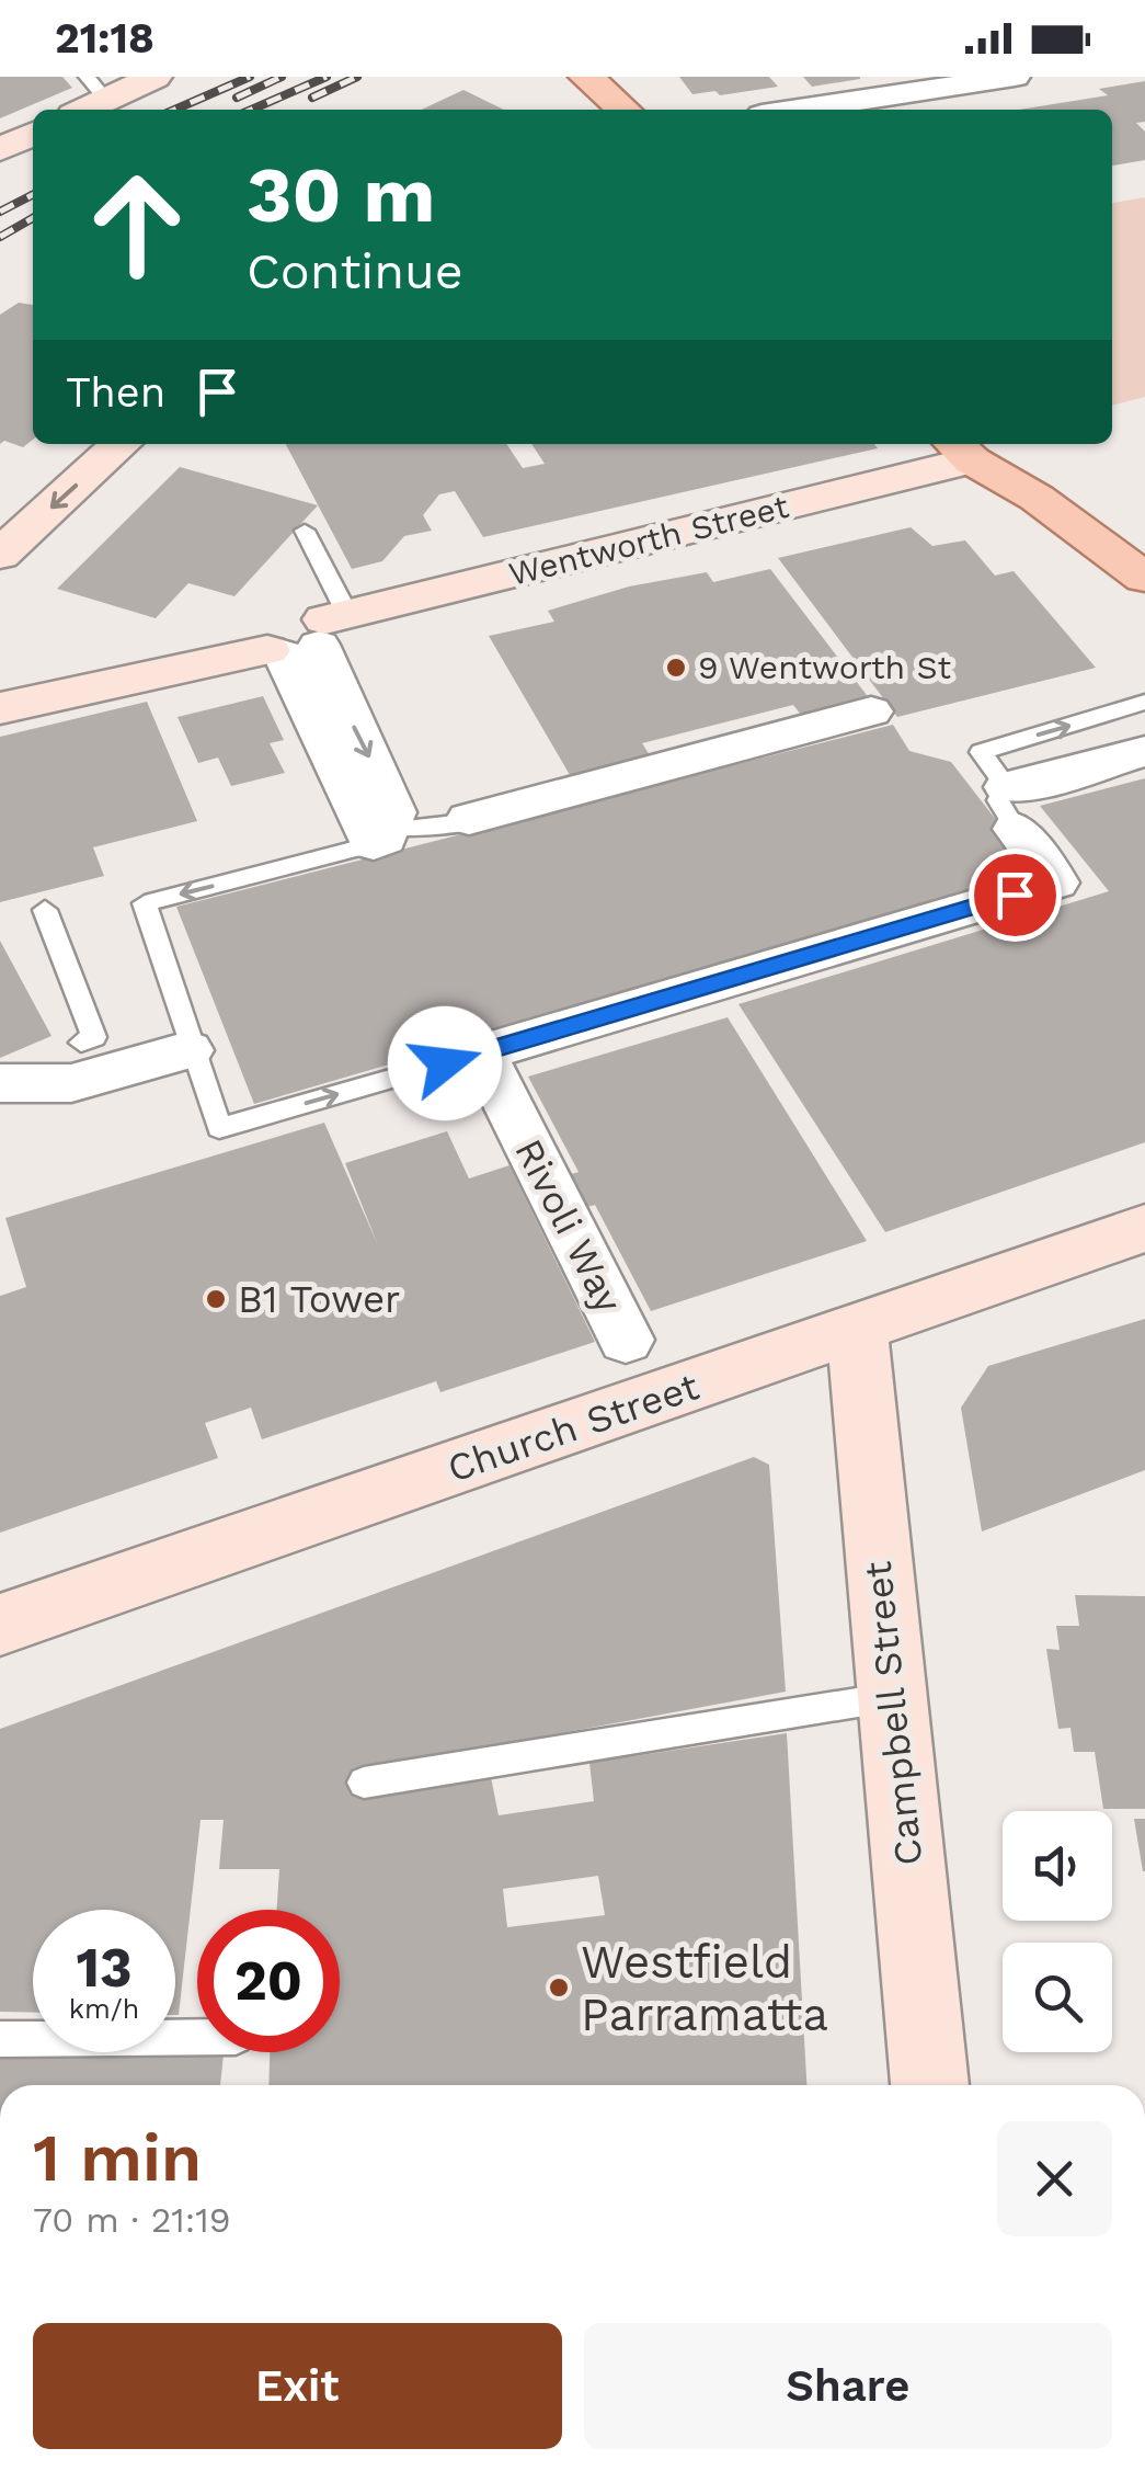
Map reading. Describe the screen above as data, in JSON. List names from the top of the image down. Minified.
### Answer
{"streets":{"street":["Wentworth Street","Rivoli Way","Church Street","Campbell Street"]},"crossings":[["Church Street","Campbell Street"]],"places":["9 Wentworth St","B1 Tower","Westfield Parramatta"],"page":{"status":"21:18","turn":["30 m","Continue"],"then":"Then","speed":"13 km/h","limit":"20","heading":["1 min","70 m · 21:19"],"buttons":["Exit","Share"]}}
